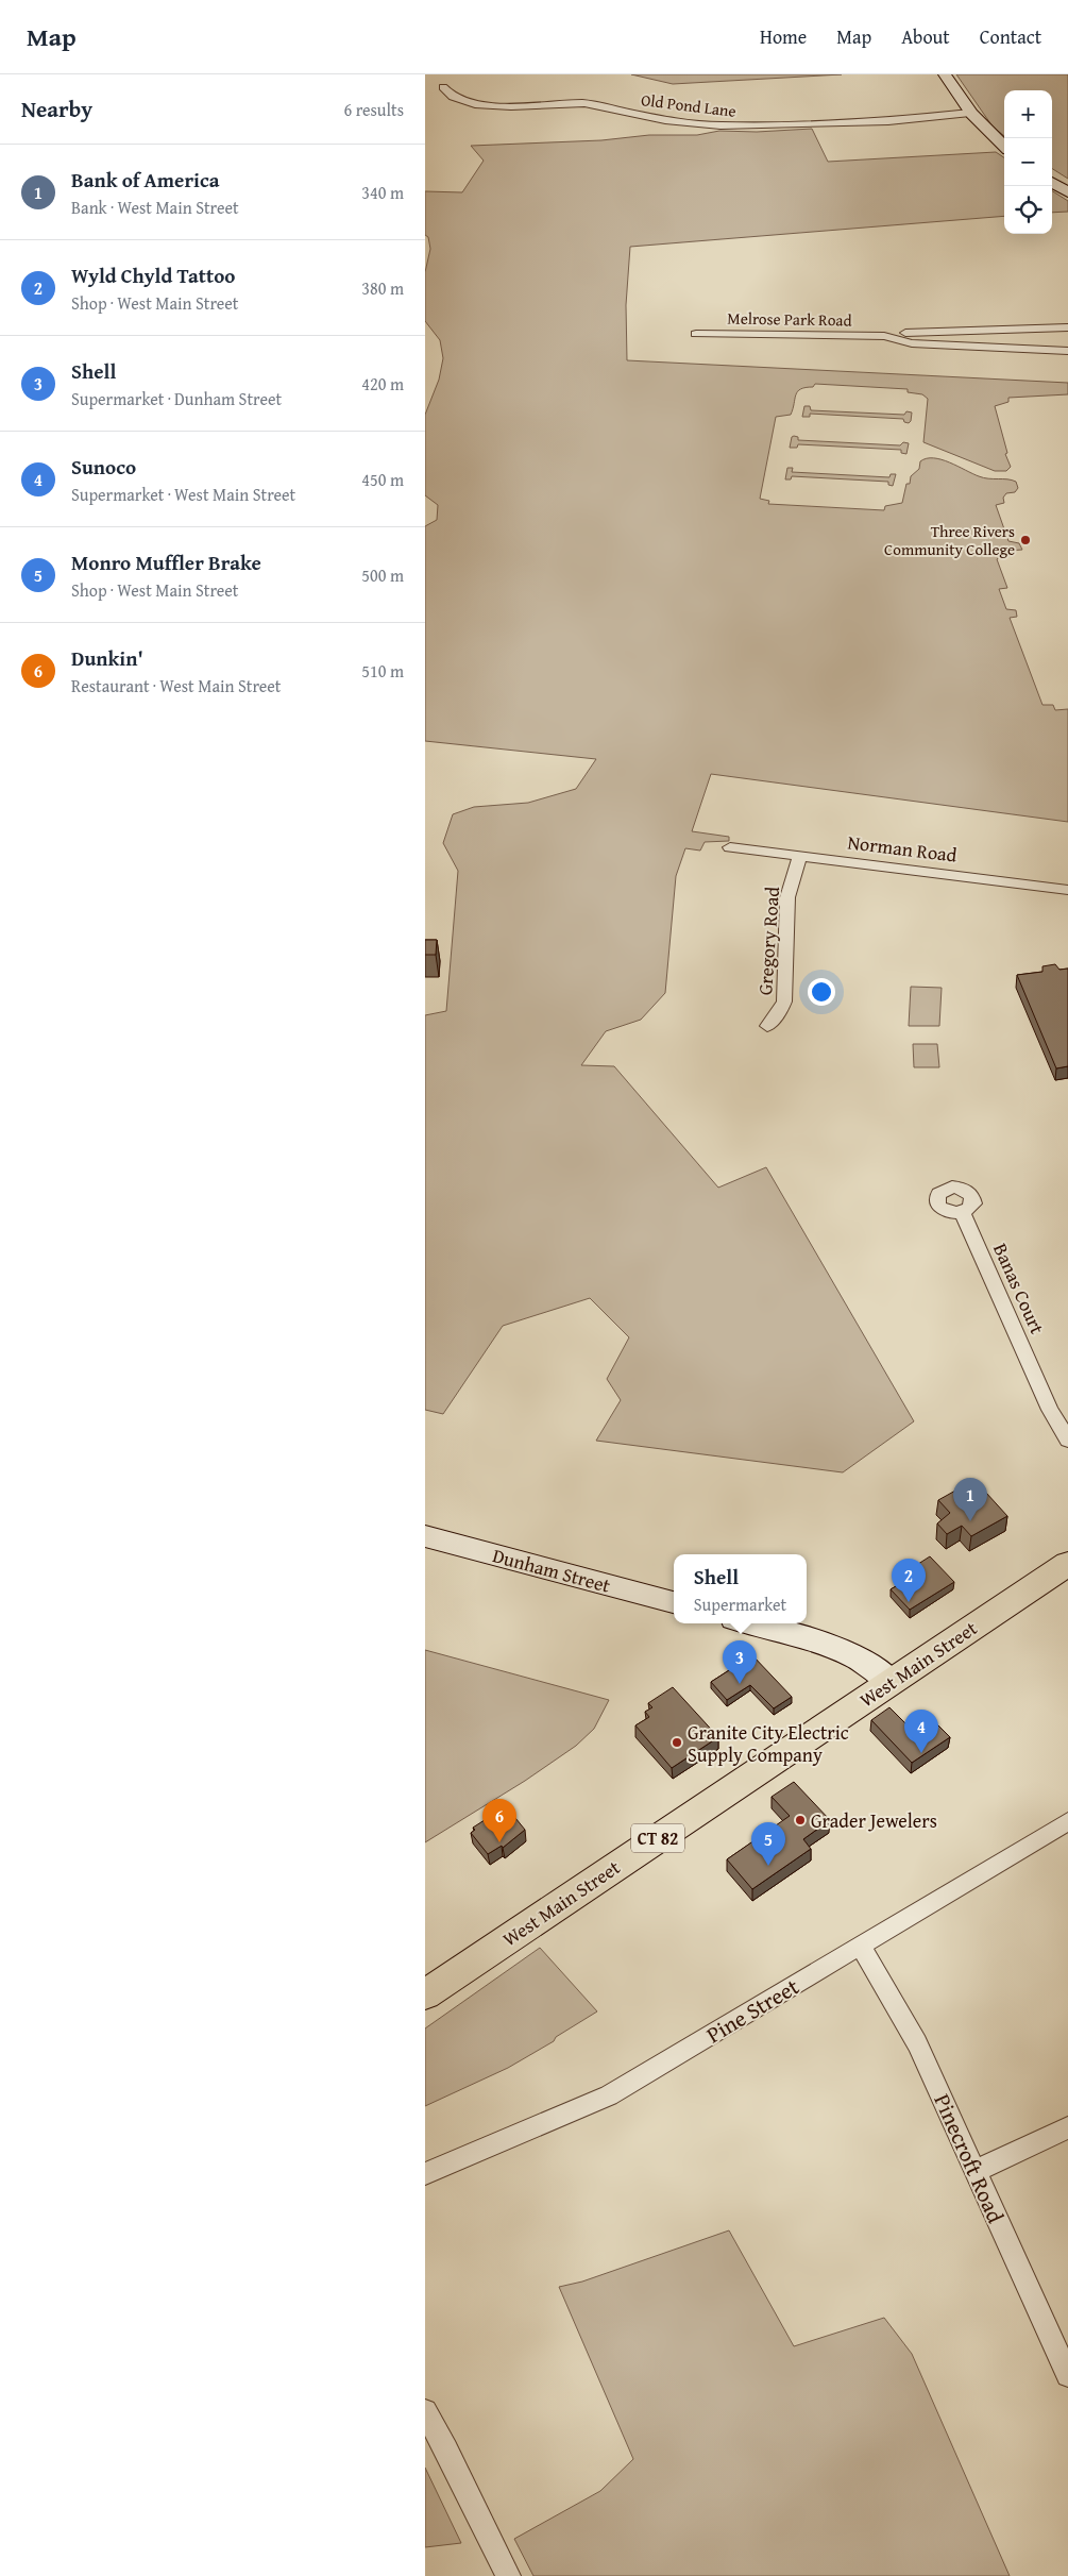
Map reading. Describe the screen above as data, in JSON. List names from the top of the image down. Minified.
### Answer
{"streets":{"main road":["Dunham Street","West Main Street","CT 82"],"street":["Old Pond Lane","Melrose Park Road","Norman Road","Gregory Road","Banas Court","Pine Street","Pinecroft Road"]},"crossings":[["Norman Road","Gregory Road"],["Pine Street","Pinecroft Road"]],"places":["Three Rivers Community College","Granite City Electric Supply Company","Grader Jewelers"],"page":{"header":"Map","nav":["Home","Map","About","Contact"],"heading":["Nearby","6 results"],"map_buttons":["+","−"],"list":[{"mark":"1","name":"Bank of America","note":"Bank · West Main Street","value":"340 m"},{"mark":"2","name":"Wyld Chyld Tattoo","note":"Shop · West Main Street","value":"380 m"},{"mark":"3","name":"Shell","note":"Supermarket · Dunham Street","value":"420 m"},{"mark":"4","name":"Sunoco","note":"Supermarket · West Main Street","value":"450 m"},{"mark":"5","name":"Monro Muffler Brake","note":"Shop · West Main Street","value":"500 m"},{"mark":"6","name":"Dunkin'","note":"Restaurant · West Main Street","value":"510 m"}],"pins":["1","2","3","4","6","5"],"popup":["Shell","Supermarket"]}}
